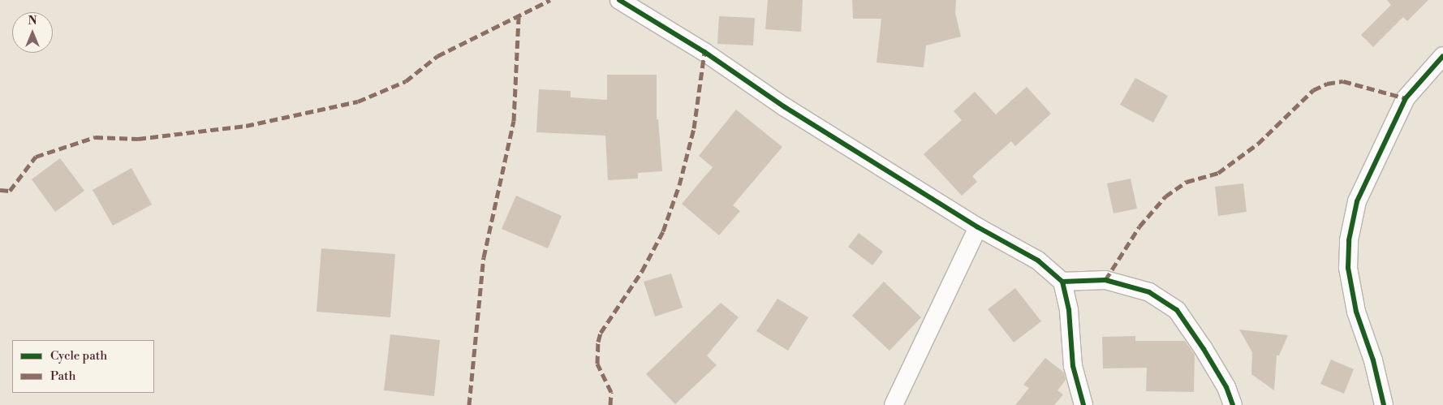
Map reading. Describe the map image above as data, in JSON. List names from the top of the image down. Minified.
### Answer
{"legend":["Cycle path","Path"],"north":"top"}
